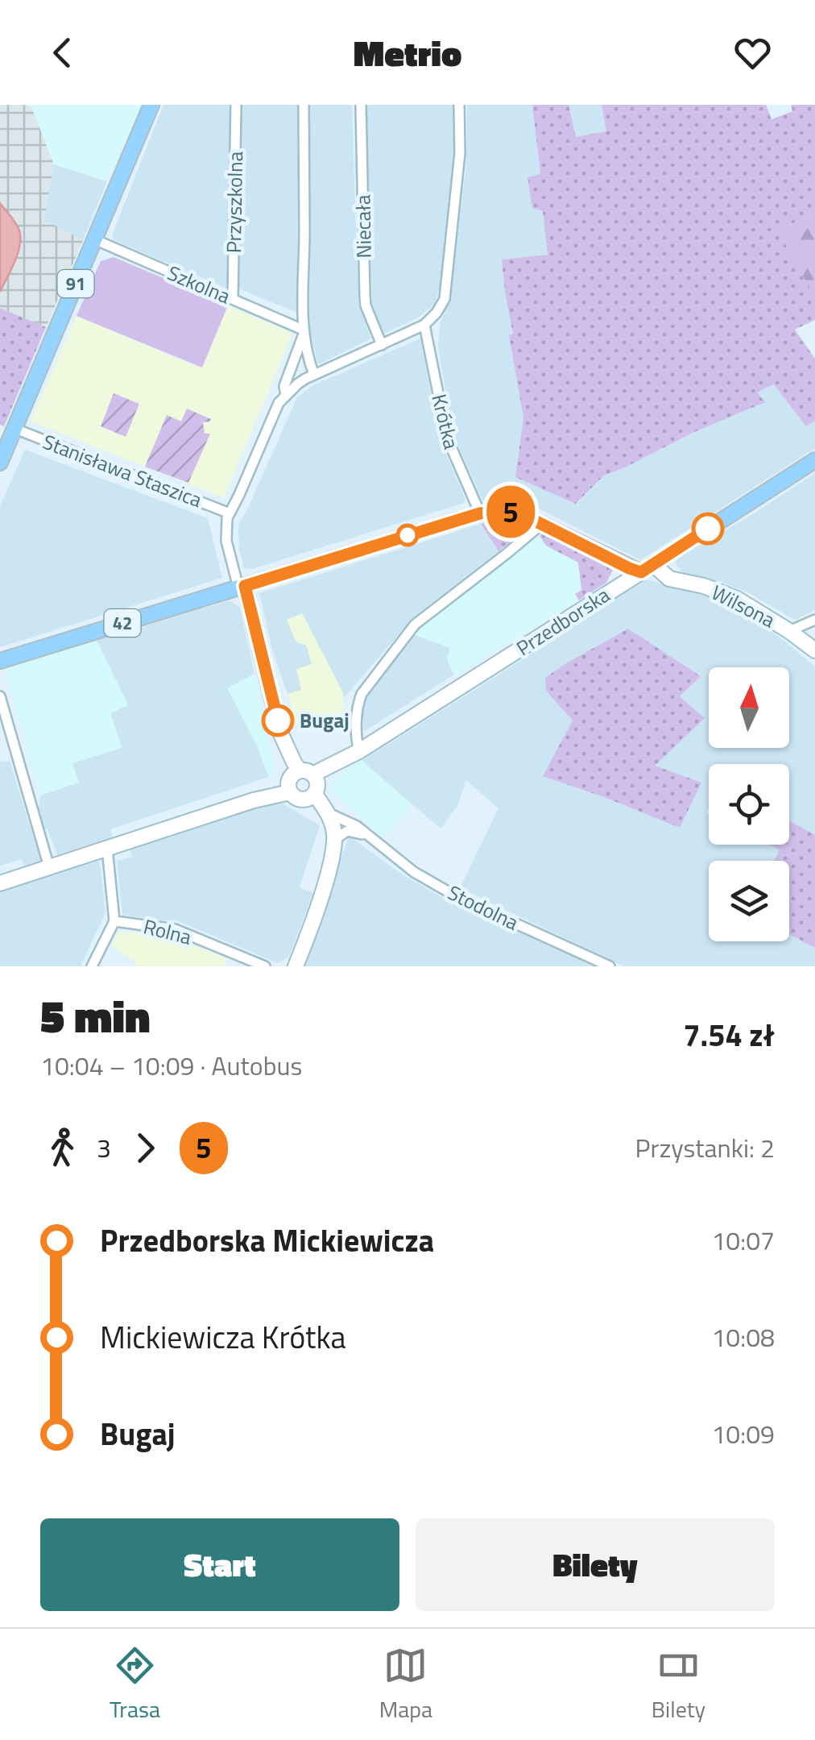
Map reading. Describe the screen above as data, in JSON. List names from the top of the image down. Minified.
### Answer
{"streets":{"main road":["91","Przedborska","42"],"street":["Przyszkolna","Niecała","Szkolna","Krótka","Stanisława Staszica","Wilsona","Stodolna","Rolna"]},"crossings":[["Przyszkolna","Szkolna"],["91","Szkolna"],["91","Stanisława Staszica"],["Krótka","42"],["Wilsona","Przedborska"],["Wilsona","42"],["Przedborska","42"]],"places":["Bugaj"],"lines":["bus line 5"],"north":"top","page":{"header":"Metrio","on_map":"5","heading":["5 min","10:04 – 10:09 · Autobus","7.54 zł"],"legs":["3","5","Przystanki: 2"],"list":[{"name":"Przedborska Mickiewicza","value":"10:07"},{"name":"Mickiewicza Krótka","value":"10:08"},{"name":"Bugaj","value":"10:09"}],"buttons":["Start","Bilety"],"tabs":["Trasa","Mapa","Bilety"]}}
